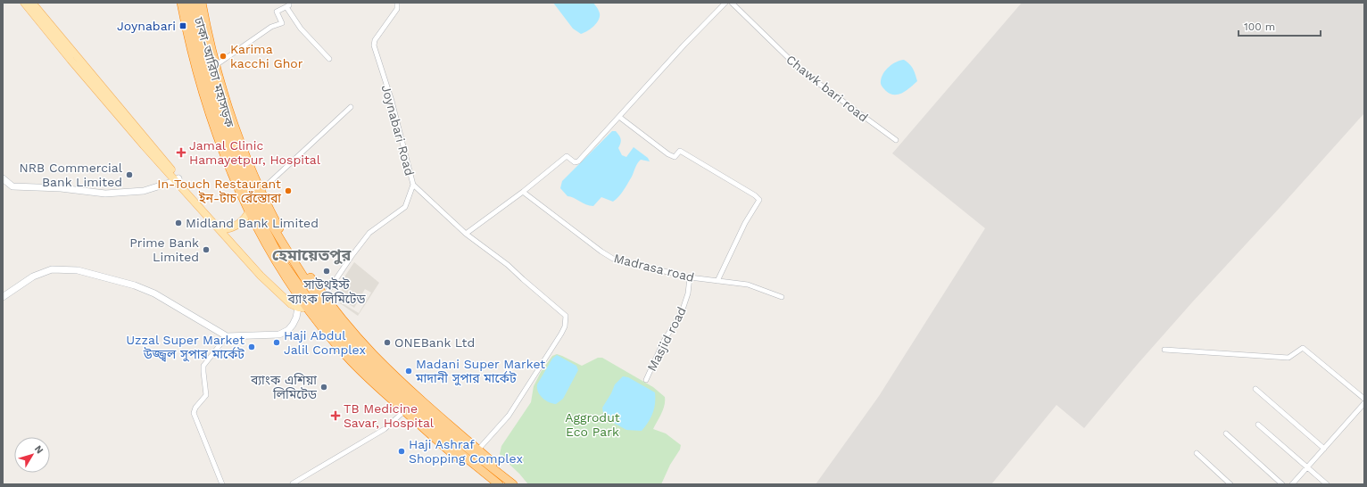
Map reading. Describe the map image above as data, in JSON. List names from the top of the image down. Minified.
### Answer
{"streets":{"highway":["ঢাকা-আরিচা মহাসড়ক"],"street":["Chawk bari road","Joynabari Road","Madrasa road","Masjid road"]},"crossings":[["Madrasa road","Masjid road"]],"districts":["হেমায়েতপুর"],"parks":["Aggrodut Eco Park"],"places":{"transit":["Joynabari"],"other":["Karima kacchi Ghor","NRB Commercial Bank Limited","In-Touch Restaurant ইন-টাচ রেঁস্তোরা","Midland Bank Limited","Prime Bank Limited","সাউথইস্ট ব্যাংক লিমিটেড","Haji Abdul Jalil Complex","ONEBank Ltd","Uzzal Super Market উজ্জ্বল সুপার মার্কেট","Madani Super Market মাদানী সুপার মার্কেট","ব্যাংক এশিয়া লিমিটেড","Haji Ashraf Shopping Complex"],"health":["Jamal Clinic Hamayetpur, Hospital","TB Medicine Savar, Hospital"]},"scale_bar":"100 m","north":"top right"}
